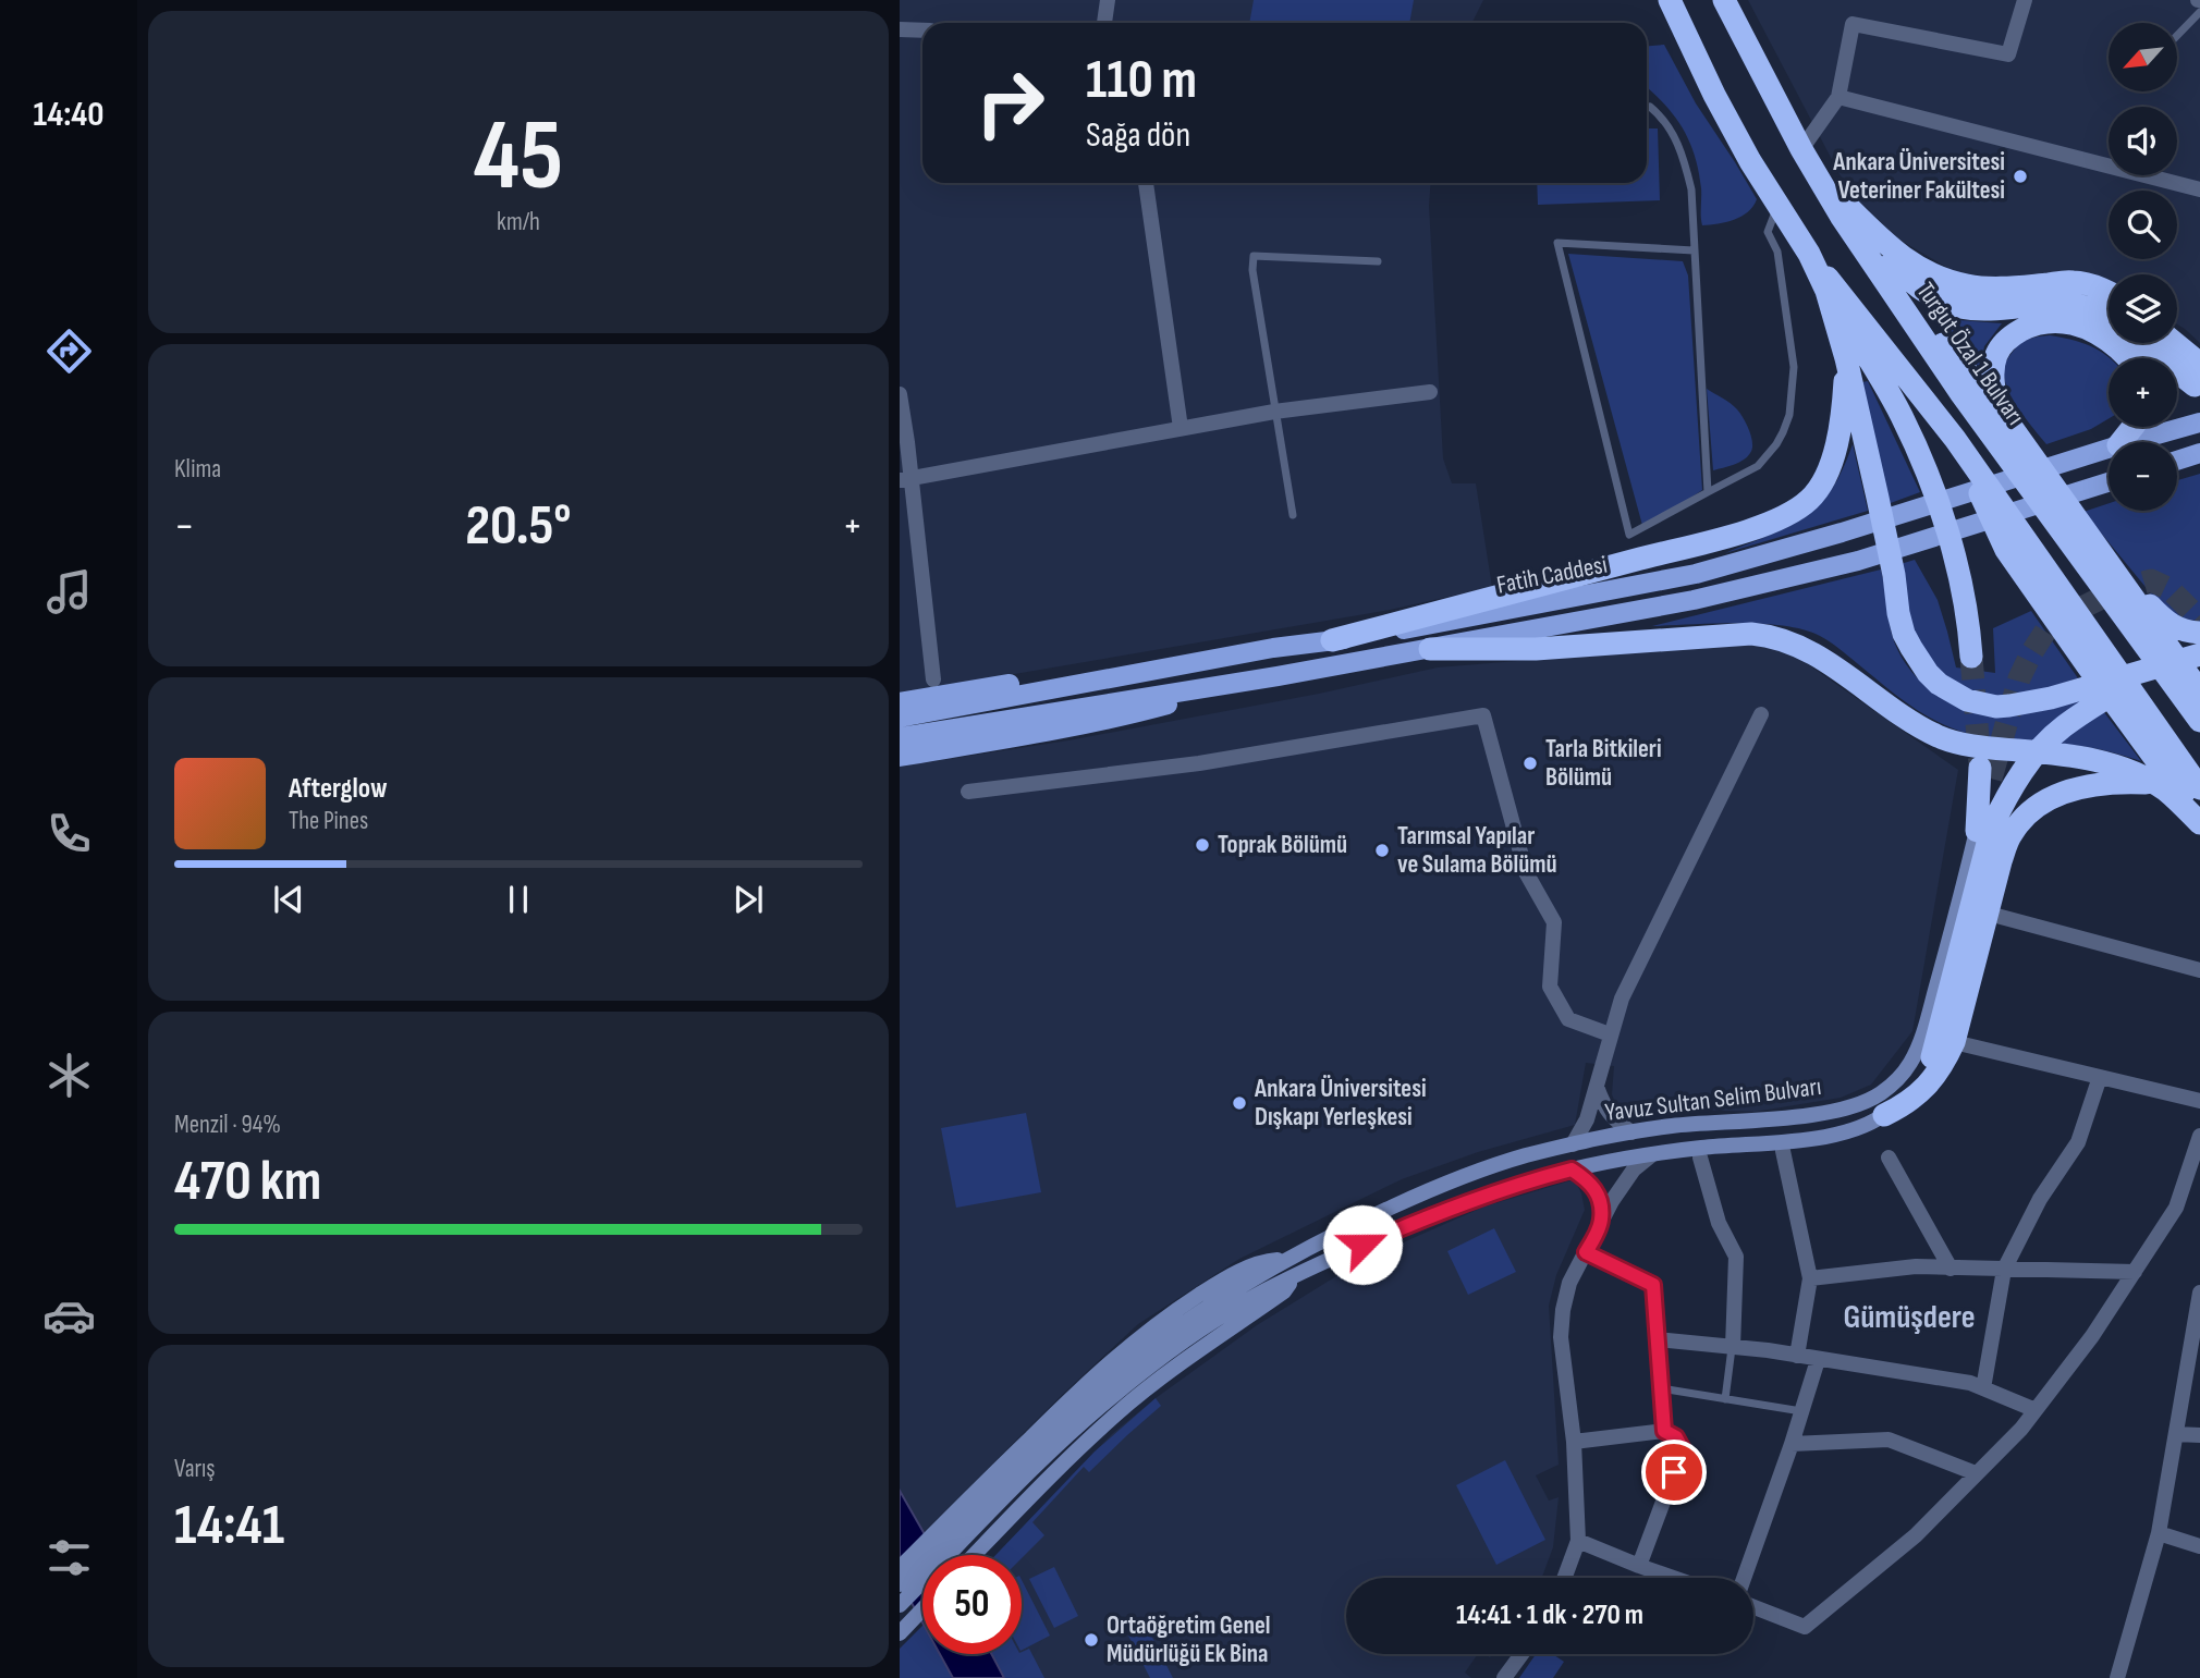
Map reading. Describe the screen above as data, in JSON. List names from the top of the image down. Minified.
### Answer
{"streets":{"highway":["Turgut Özal 1 Bulvarı"],"main road":["Fatih Caddesi","Yavuz Sultan Selim Bulvarı"]},"districts":["Gümüşdere"],"places":["Ankara Üniversitesi Veteriner Fakültesi","Tarla Bitkileri Bölümü","Toprak Bölümü","Tarımsal Yapılar ve Sulama Bölümü","Ankara Üniversitesi Dışkapı Yerleşkesi","Ortaöğretim Genel Müdürlüğü Ek Bina"],"north":"bottom left","page":{"tabs":"14:40","tile":[["45","km/h"],"Klima",["Menzil · 94%","470 km"],["Varış","14:41"]],"map_buttons":["+","−"],"turn":["110 m","Sağa dön"],"heat":["−","20.5°","+"],"song":["Afterglow","The Pines"],"limit":"50","trip":"14:41 · 1 dk · 270 m"}}
